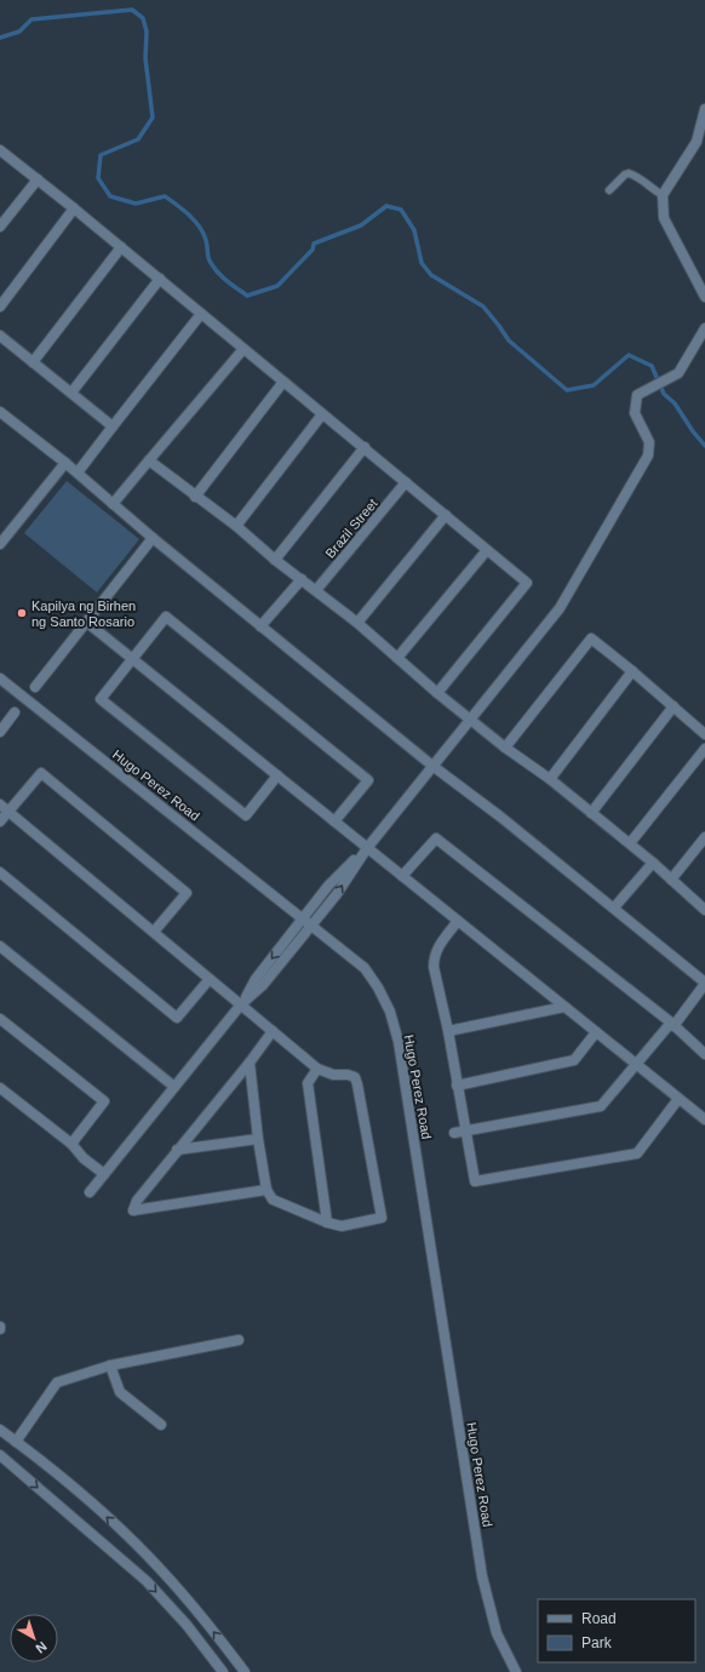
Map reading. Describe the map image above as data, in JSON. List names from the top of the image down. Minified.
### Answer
{"streets":{"street":["Brazil Street","Hugo Perez Road"]},"places":["Kapilya ng Birhen ng Santo Rosario"],"legend":["Road","Park"],"north":"bottom right"}
